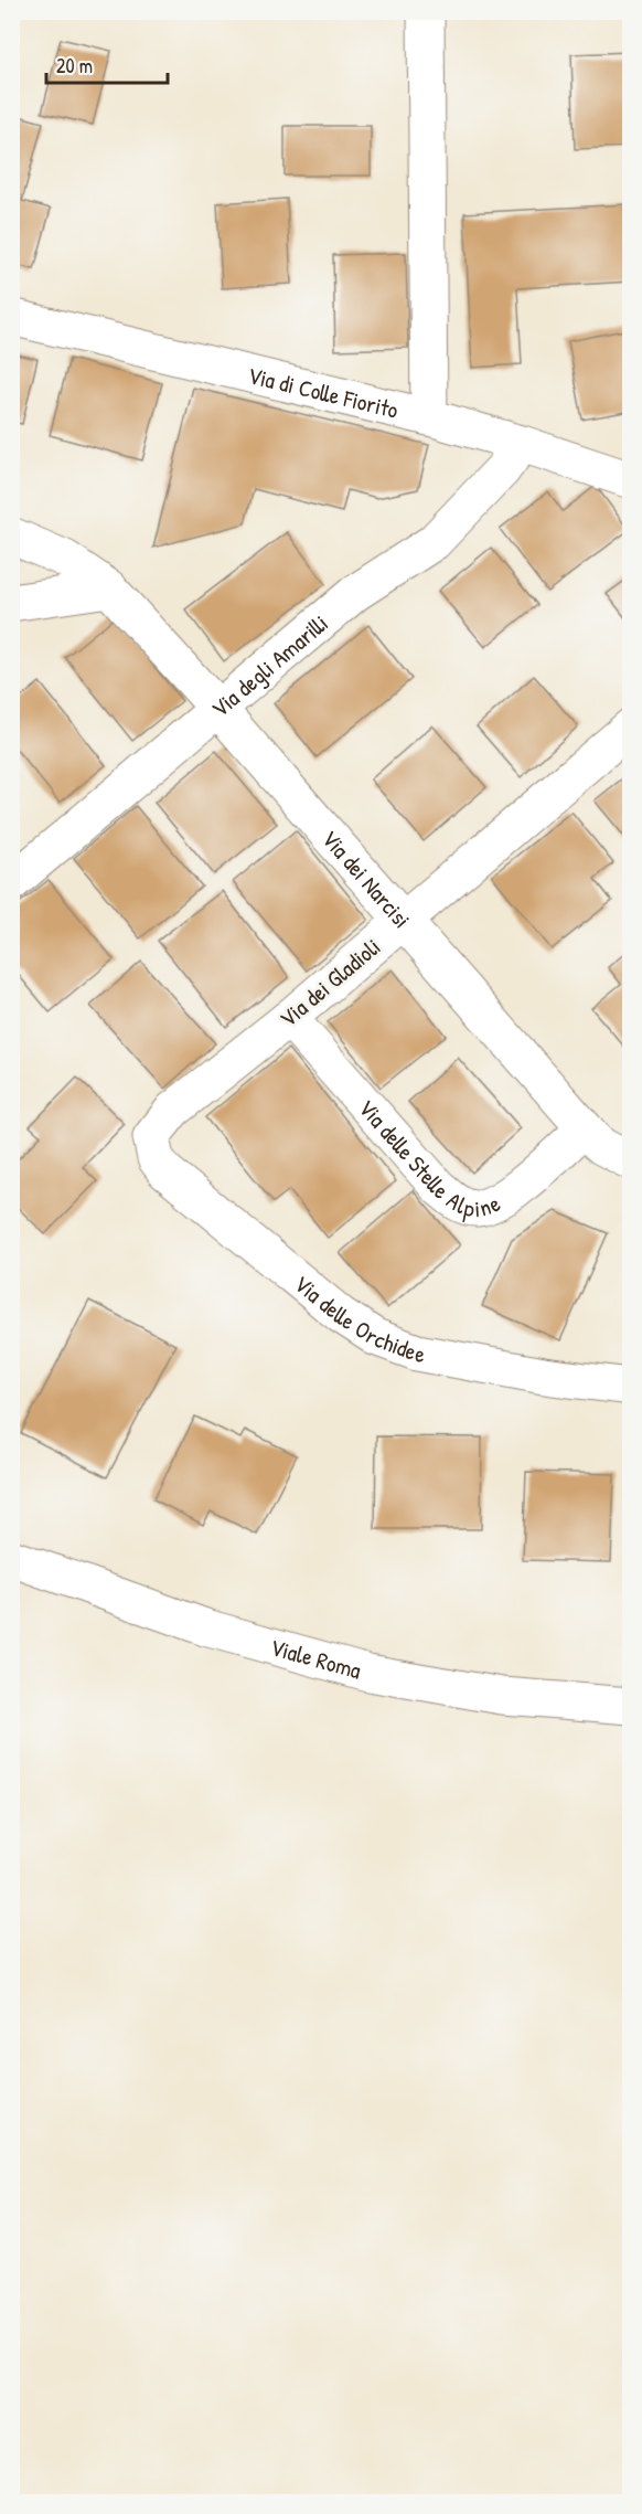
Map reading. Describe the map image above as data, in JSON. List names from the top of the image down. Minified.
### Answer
{"streets":{"street":["Via di Colle Fiorito","Via degli Amarilli","Via dei Narcisi","Via dei Gladioli","Via delle Stelle Alpine","Via delle Orchidee","Viale Roma"]},"crossings":[["Via di Colle Fiorito","Via degli Amarilli"],["Via degli Amarilli","Via dei Narcisi"],["Via dei Narcisi","Via dei Gladioli"],["Via dei Narcisi","Via delle Stelle Alpine"],["Via dei Gladioli","Via delle Stelle Alpine"],["Via dei Gladioli","Via delle Orchidee"]],"scale_bar":"20 m"}
